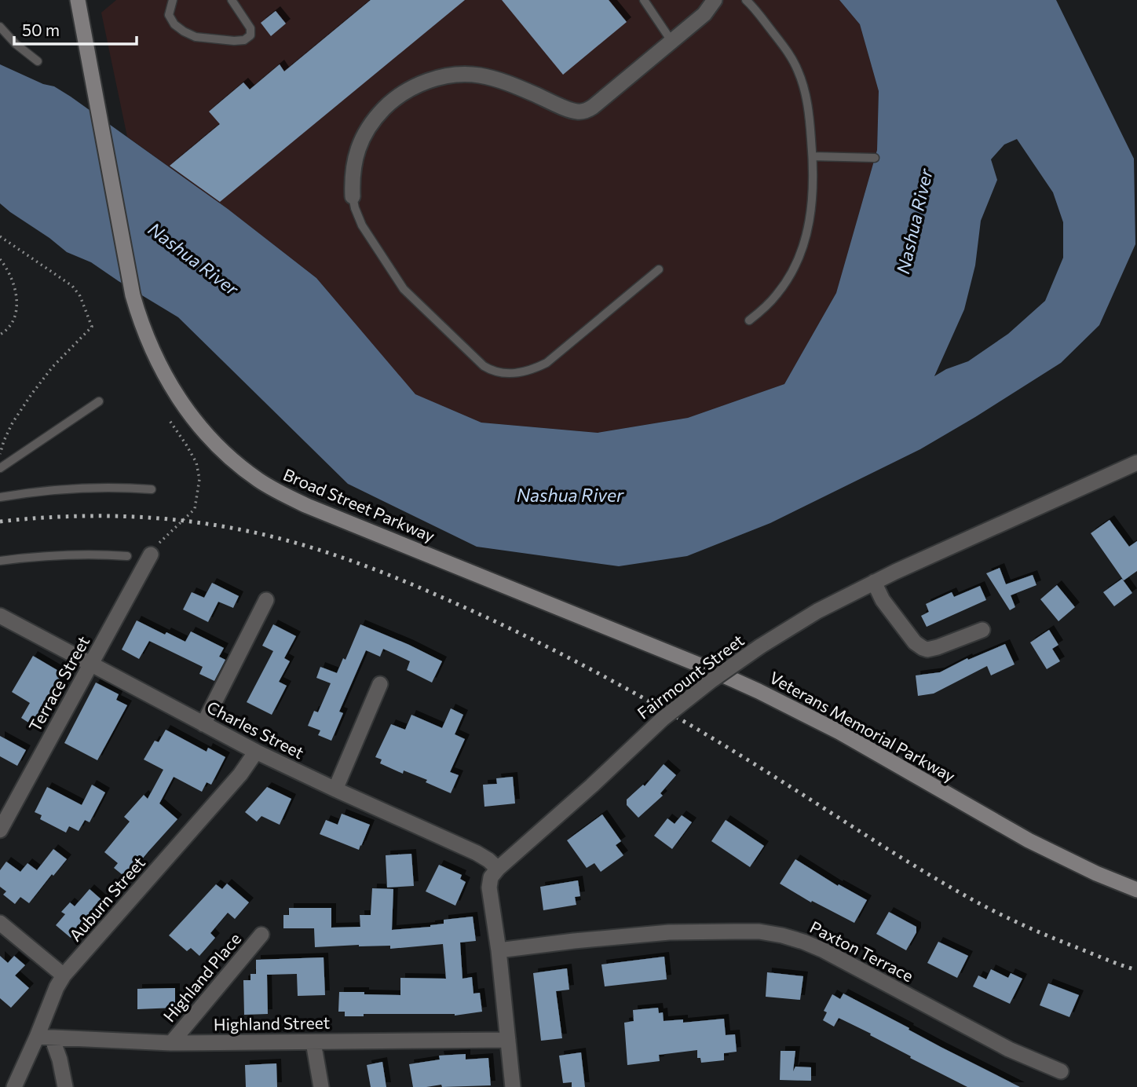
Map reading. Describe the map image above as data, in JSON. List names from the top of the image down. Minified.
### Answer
{"streets":{"main road":["Broad Street Parkway","Veterans Memorial Parkway"],"street":["Fairmount Street","Terrace Street","Charles Street","Auburn Street","Paxton Terrace","Highland Place","Highland Street"]},"crossings":[["Broad Street Parkway","Veterans Memorial Parkway"],["Fairmount Street","Charles Street"],["Terrace Street","Charles Street"],["Charles Street","Auburn Street"],["Auburn Street","Highland Street"],["Highland Place","Highland Street"]],"water":["Nashua River"],"scale_bar":"50 m"}
